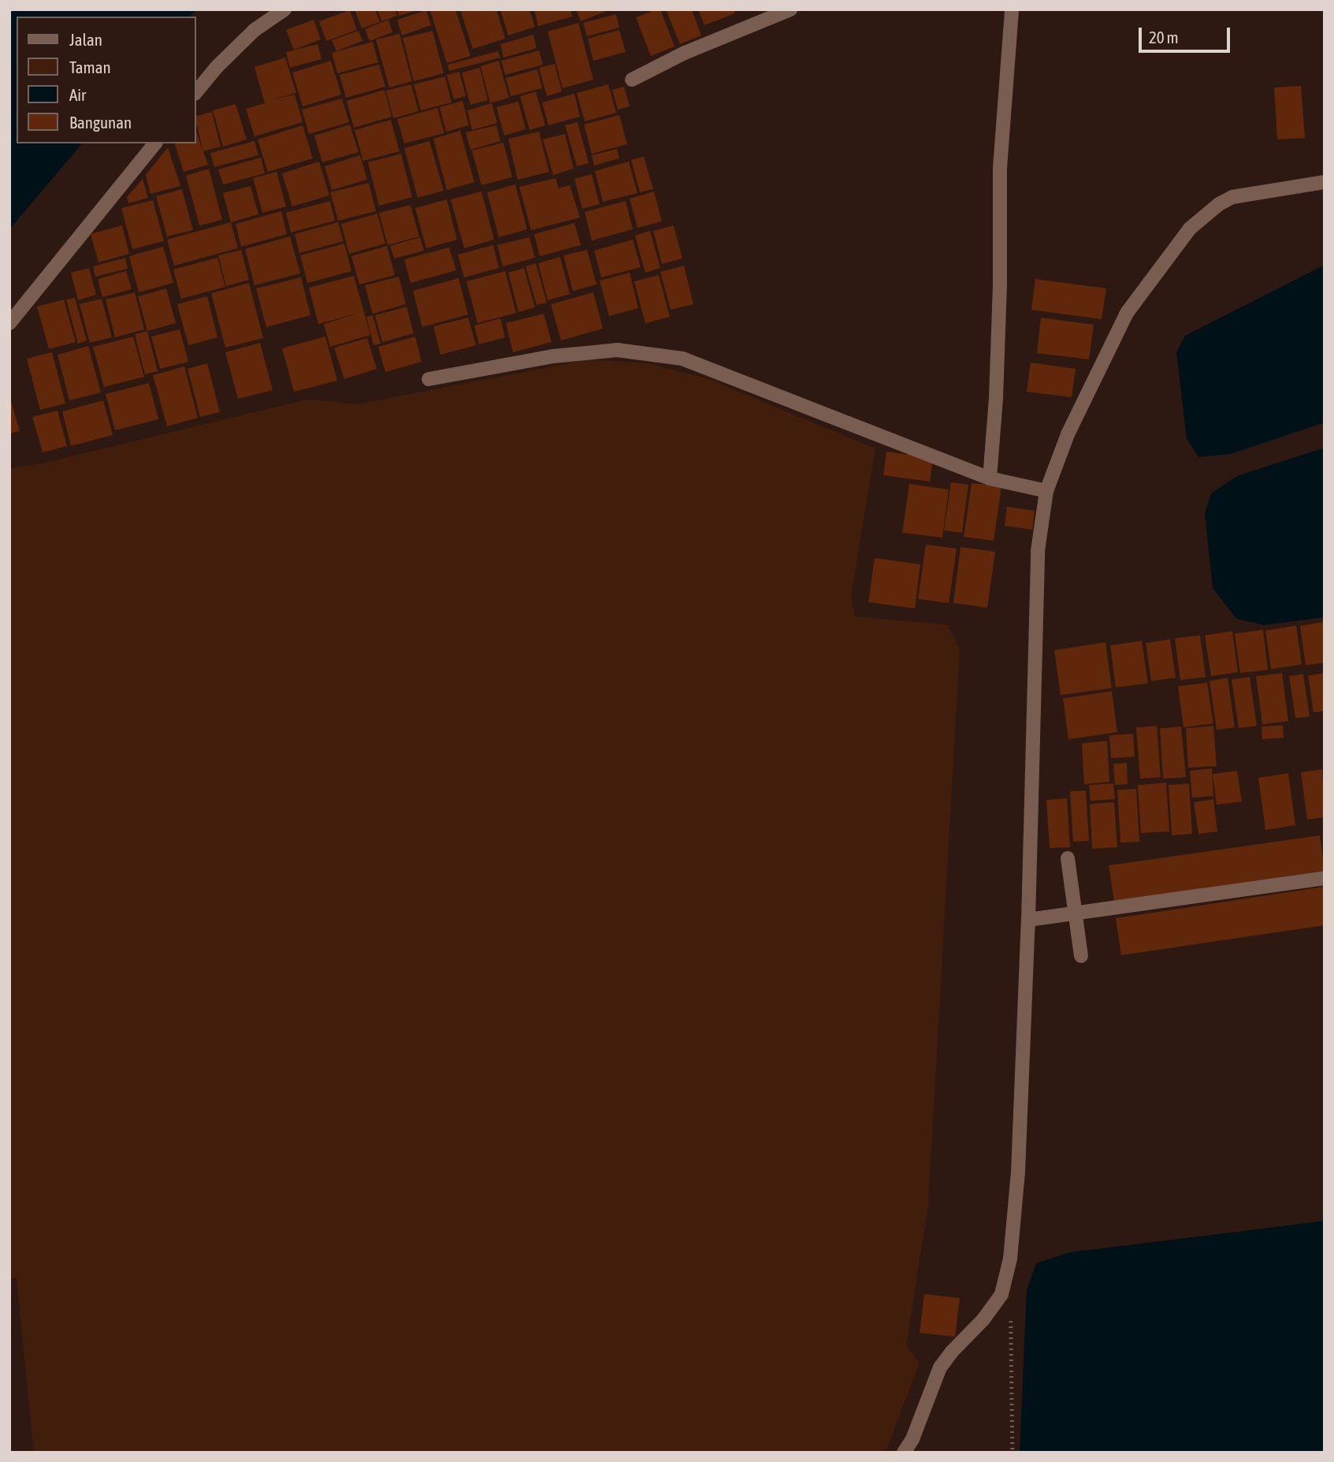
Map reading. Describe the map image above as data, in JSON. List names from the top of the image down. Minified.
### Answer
{"legend":["Jalan","Taman","Air","Bangunan"],"scale_bar":"20 m"}
